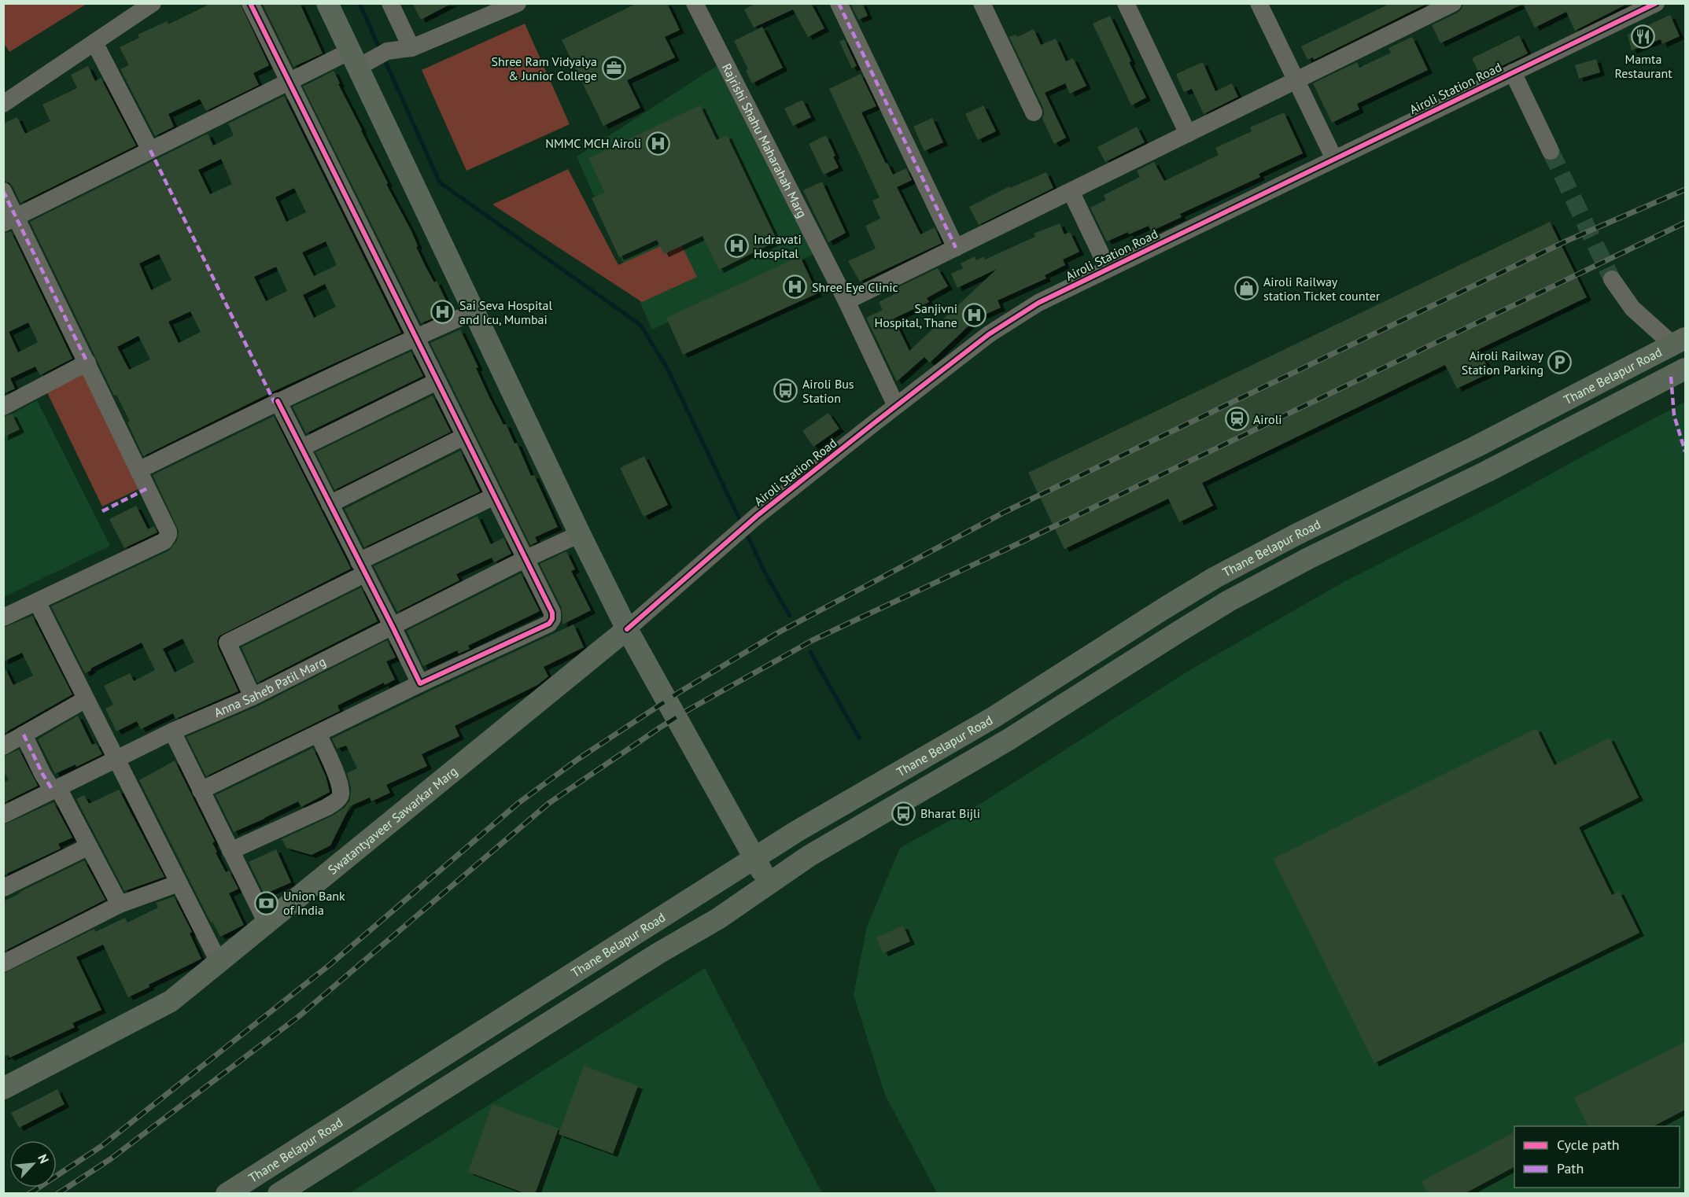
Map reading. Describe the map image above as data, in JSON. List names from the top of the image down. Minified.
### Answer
{"streets":{"main road":["Thane Belapur Road","Swatantyaveer Sawarkar Marg"],"street":["Airoli Station Road","Rajrishi Shahu Maharahah Marg","Anna Saheb Patil Marg"]},"crossings":[["Airoli Station Road","Rajrishi Shahu Maharahah Marg"],["Airoli Station Road","Swatantyaveer Sawarkar Marg"]],"places":{"restaurant":["Mamta Restaurant"],"office":["Shree Ram Vidyalya & Junior College"],"hospital":["NMMC MCH Airoli","Indravati Hospital","Shree Eye Clinic","Sai Seva Hospital and Icu, Mumbai","Sanjivni Hospital, Thane"],"shop":["Airoli Railway station Ticket counter"],"parking":["Airoli Railway Station Parking"],"bus stop":["Airoli Bus Station","Bharat Bijli"],"station":["Airoli"],"bank":["Union Bank of India"]},"legend":["Cycle path","Path"],"north":"top right"}
